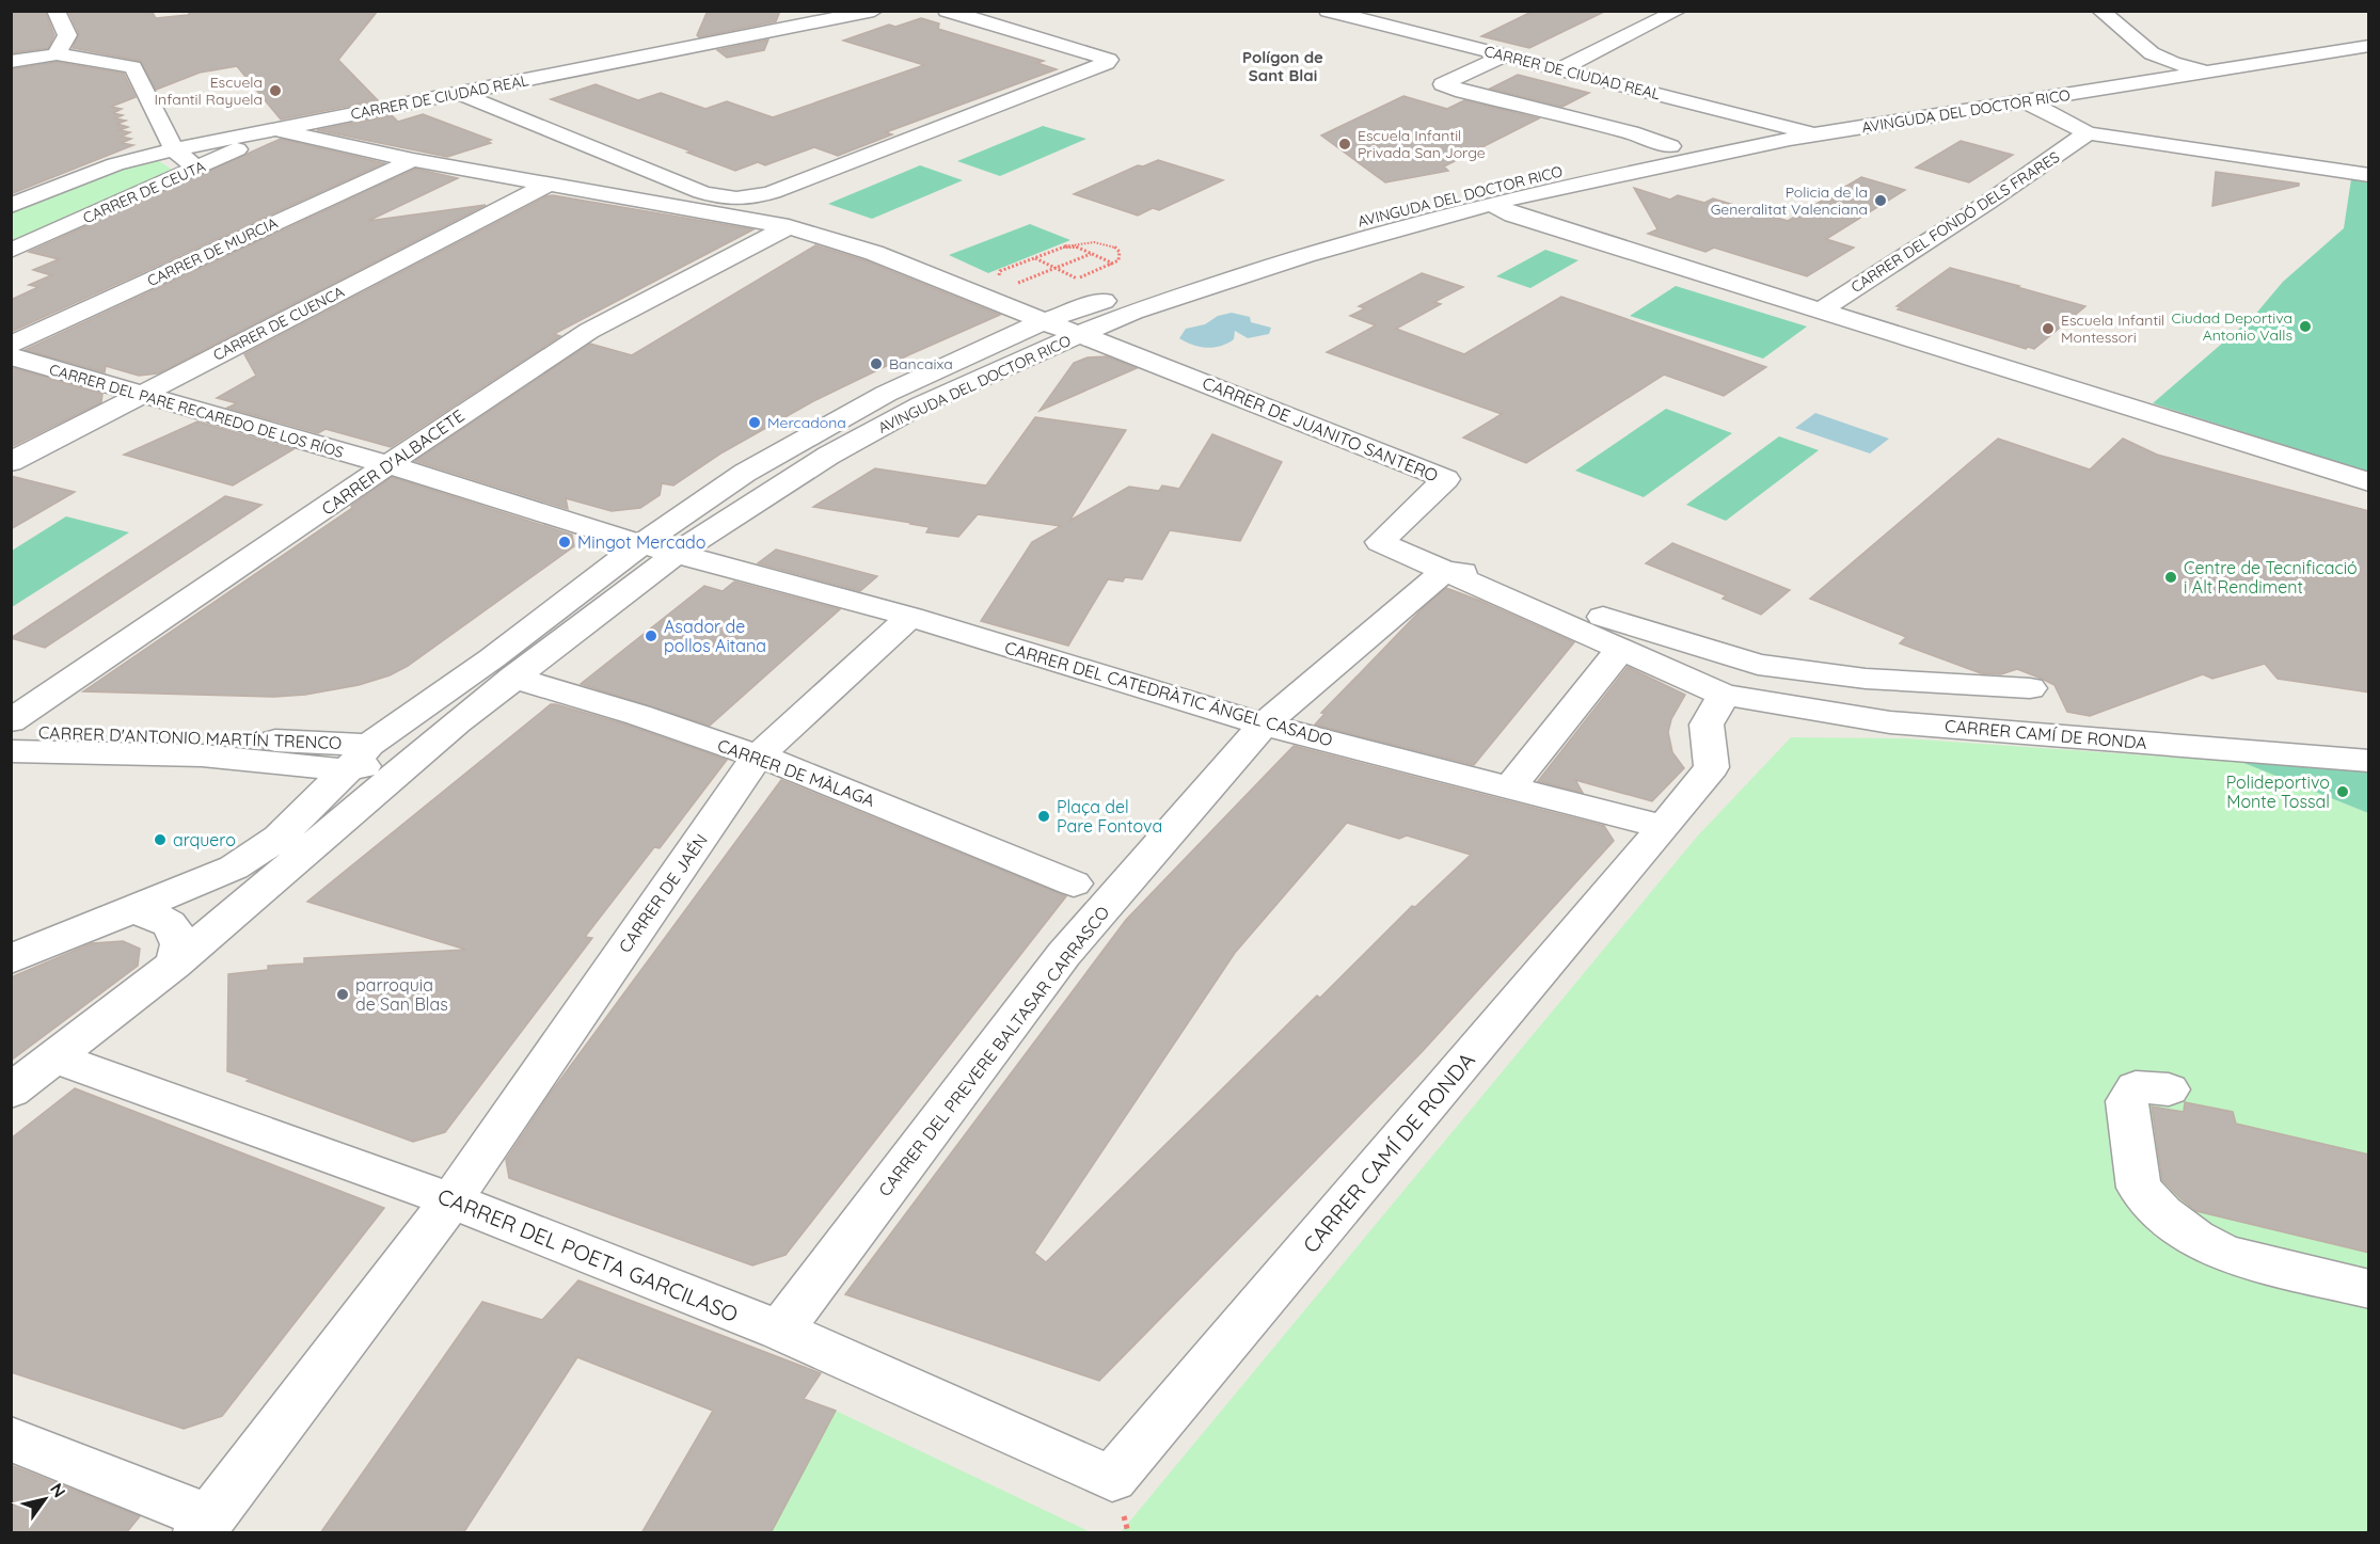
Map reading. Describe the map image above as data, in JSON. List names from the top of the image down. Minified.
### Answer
{"streets":{"street":["CARRER DE CIUDAD REAL","AVINGUDA DEL DOCTOR RICO","CARRER DE CEUTA","CARRER DEL FONDÓ DELS FRARES","CARRER DE MURCIA","CARRER DE CUENCA","CARRER DEL PARE RECAREDO DE LOS RÍOS","CARRER DE JUANITO SANTERO","CARRER D'ALBACETE","CARRER DEL CATEDRÀTIC ÁNGEL CASADO","CARRER CAMÍ DE RONDA","CARRER D'ANTONIO MARTÍN TRENCO","CARRER DE MÀLAGA","CARRER DE JAÉN","CARRER DEL PREVERE BALTASAR CARRASCO","CARRER DEL POETA GARCILASO"]},"crossings":[["CARRER DE CIUDAD REAL","AVINGUDA DEL DOCTOR RICO"],["CARRER DE CIUDAD REAL","CARRER DE CEUTA"],["CARRER DE CIUDAD REAL","CARRER DE JUANITO SANTERO"],["AVINGUDA DEL DOCTOR RICO","CARRER DEL PARE RECAREDO DE LOS RÍOS"],["AVINGUDA DEL DOCTOR RICO","CARRER DE JUANITO SANTERO"],["AVINGUDA DEL DOCTOR RICO","CARRER DEL CATEDRÀTIC ÁNGEL CASADO"],["AVINGUDA DEL DOCTOR RICO","CARRER D'ANTONIO MARTÍN TRENCO"],["AVINGUDA DEL DOCTOR RICO","CARRER DE MÀLAGA"],["AVINGUDA DEL DOCTOR RICO","CARRER DEL POETA GARCILASO"],["CARRER DE CEUTA","CARRER DE JUANITO SANTERO"],["CARRER DE MURCIA","CARRER DE JUANITO SANTERO"],["CARRER DE CUENCA","CARRER DEL PARE RECAREDO DE LOS RÍOS"],["CARRER DE CUENCA","CARRER DE JUANITO SANTERO"],["CARRER DEL PARE RECAREDO DE LOS RÍOS","CARRER D'ALBACETE"],["CARRER DEL PARE RECAREDO DE LOS RÍOS","CARRER DEL CATEDRÀTIC ÁNGEL CASADO"],["CARRER DE JUANITO SANTERO","CARRER D'ALBACETE"],["CARRER DE JUANITO SANTERO","CARRER CAMÍ DE RONDA"],["CARRER DE JUANITO SANTERO","CARRER DEL PREVERE BALTASAR CARRASCO"],["CARRER DEL CATEDRÀTIC ÁNGEL CASADO","CARRER CAMÍ DE RONDA"],["CARRER DEL CATEDRÀTIC ÁNGEL CASADO","CARRER DE JAÉN"],["CARRER DEL CATEDRÀTIC ÁNGEL CASADO","CARRER DEL PREVERE BALTASAR CARRASCO"],["CARRER CAMÍ DE RONDA","CARRER DEL POETA GARCILASO"],["CARRER DE MÀLAGA","CARRER DE JAÉN"],["CARRER DE JAÉN","CARRER DEL POETA GARCILASO"],["CARRER DEL PREVERE BALTASAR CARRASCO","CARRER DEL POETA GARCILASO"]],"districts":["Polígon de Sant Blai"],"places":["Escuela Infantil Rayuela","Escuela Infantil Privada San Jorge","Policia de la Generalitat Valenciana","Ciudad Deportiva Antonio Valls","Escuela Infantil Montessori","Bancaixa","Mercadona","Mingot Mercado","Centre de Tecnificació i Alt Rendiment","Asador de pollos Aitana","Polideportivo Monte Tossal","Plaça del Pare Fontova","arquero","parroquia de San Blas"],"north":"top right"}
